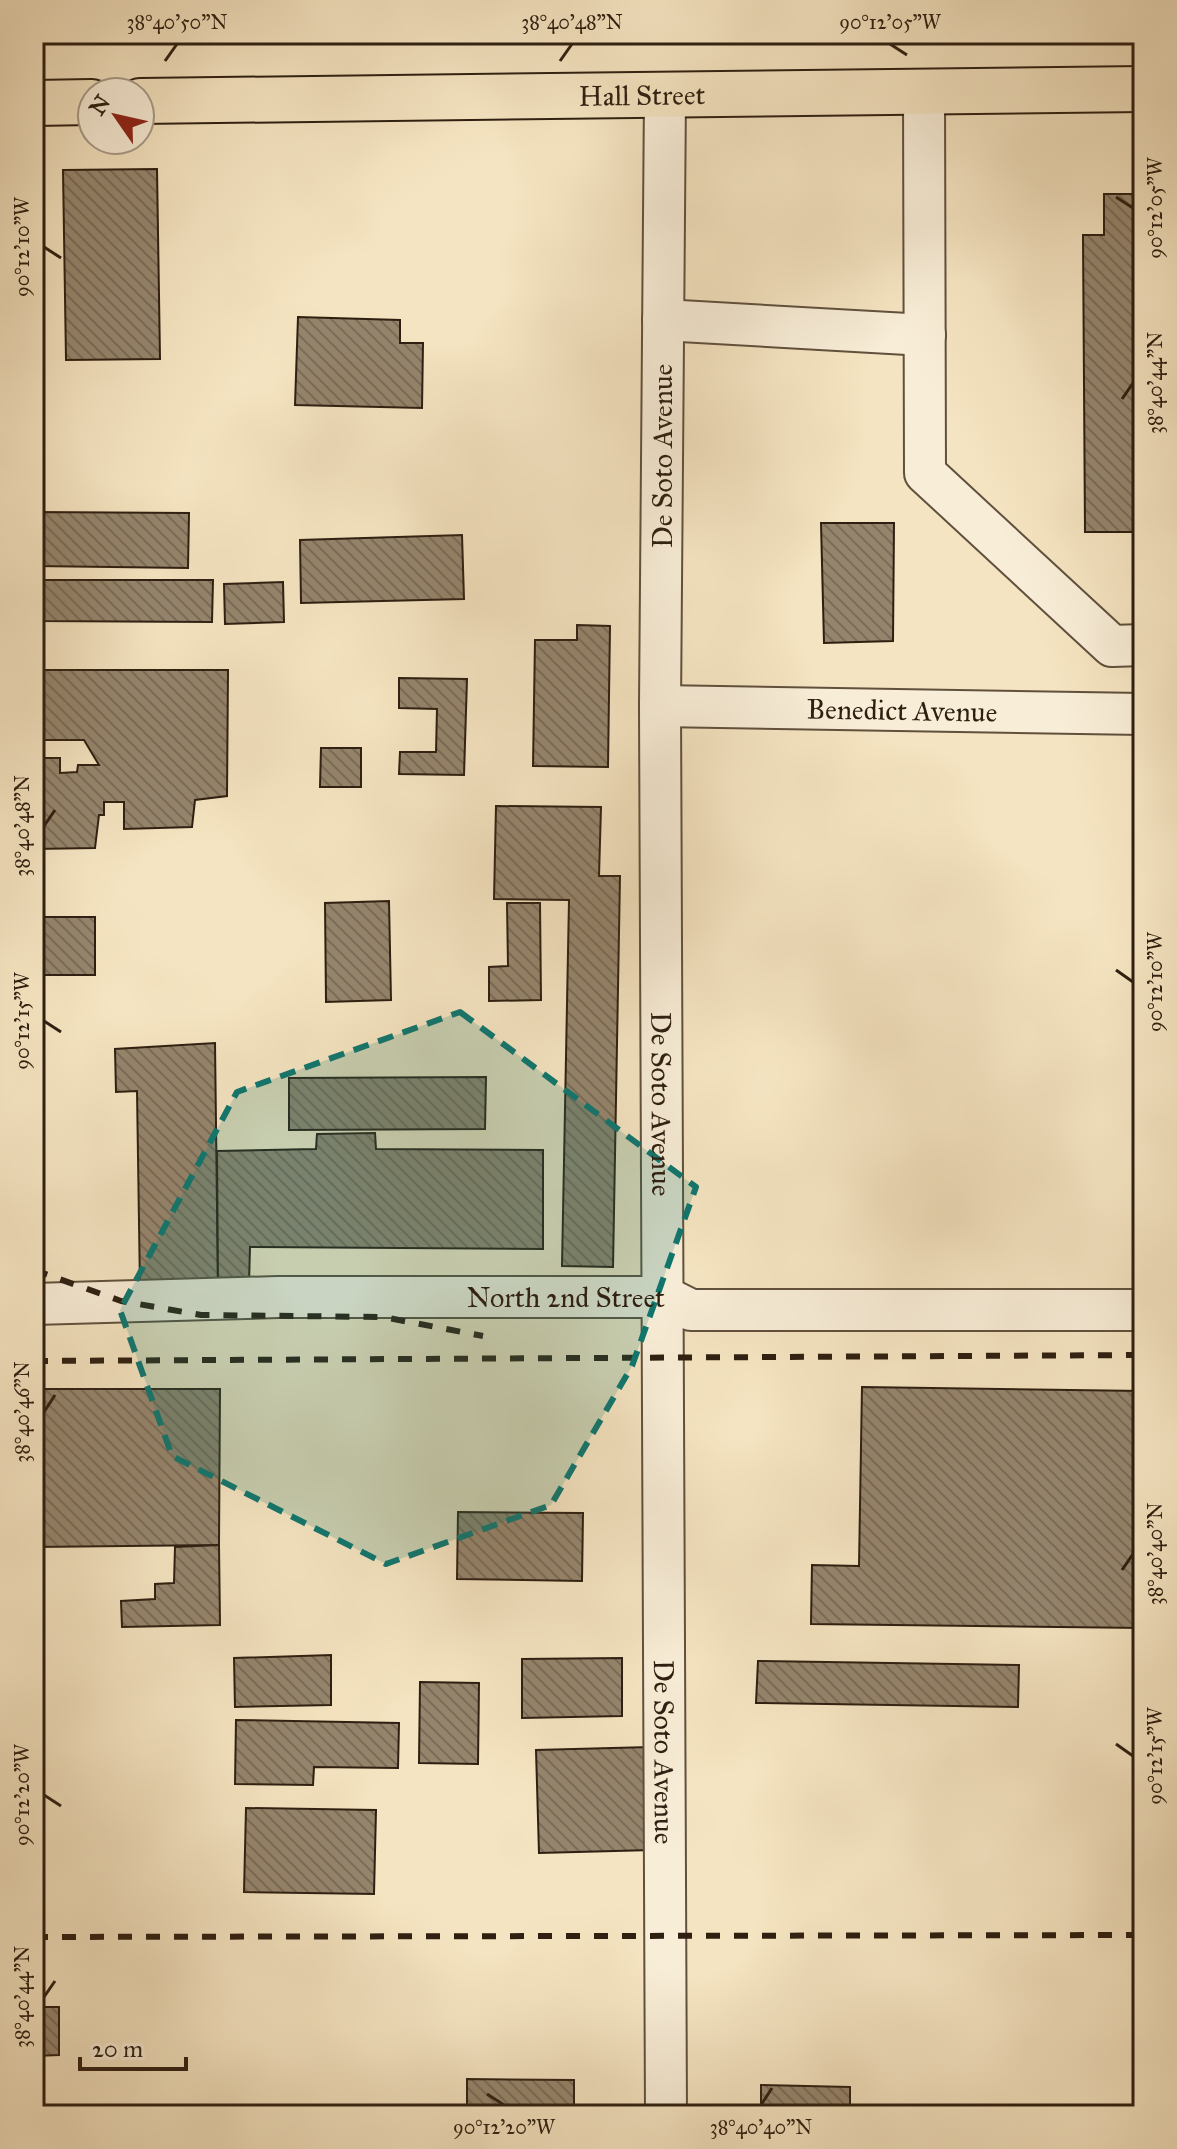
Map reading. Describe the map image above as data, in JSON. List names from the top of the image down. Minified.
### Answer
{"streets":{"main road":["Hall Street"],"street":["De Soto Avenue","Benedict Avenue","North 2nd Street"]},"crossings":[["Hall Street","De Soto Avenue"],["De Soto Avenue","Benedict Avenue"],["De Soto Avenue","North 2nd Street"]],"scale_bar":"20 m","north":"top left","coordinates":["38°40'50\"N","38°40'48\"N","90°12'05\"W","90°12'10\"W","38°40'44\"N","90°12'15\"W","38°40'46\"N","38°40'40\"N","90°12'20\"W"]}
